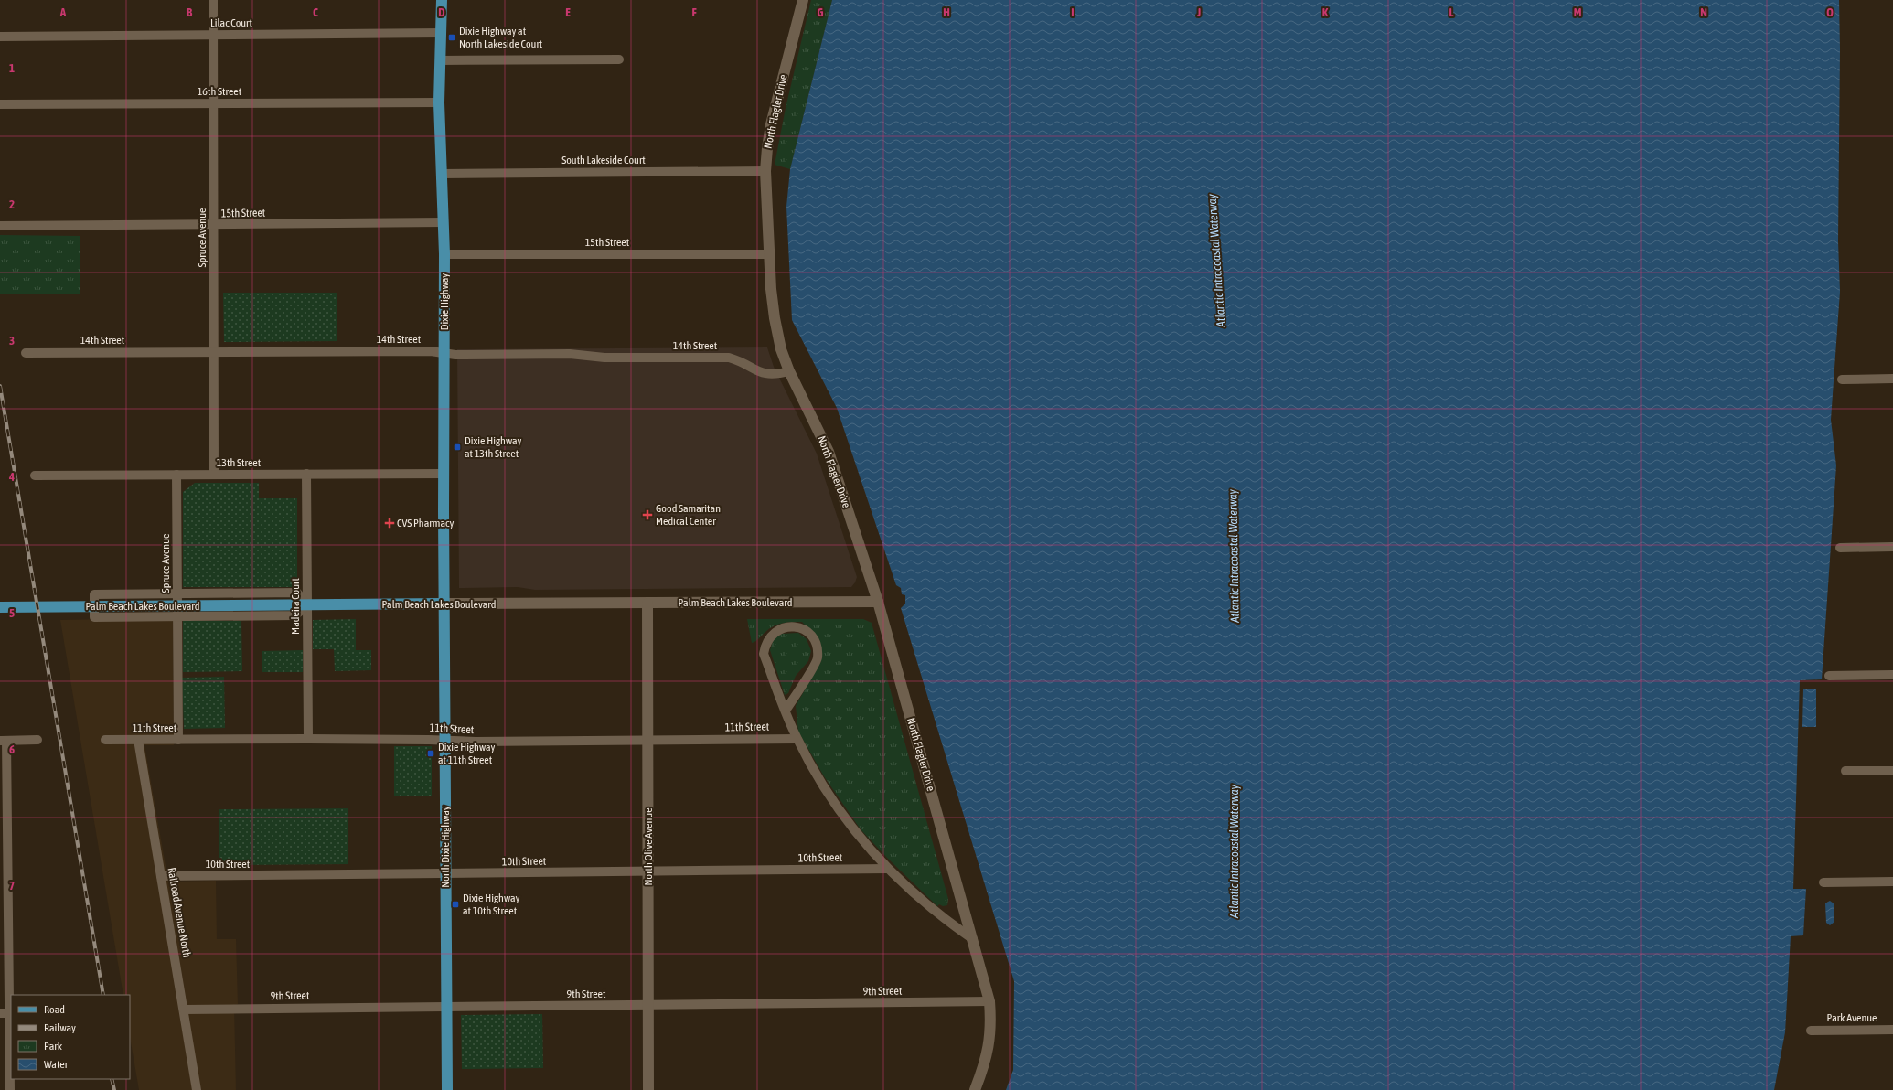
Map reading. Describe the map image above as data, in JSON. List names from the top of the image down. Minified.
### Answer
{"streets":{"main road":["Dixie Highway","Palm Beach Lakes Boulevard","North Dixie Highway"],"street":["Lilac Court","16th Street","North Flagler Drive","South Lakeside Court","15th Street","Spruce Avenue","14th Street","13th Street","Madeira Court","11th Street","North Olive Avenue","10th Street","Railroad Avenue North","9th Street","Park Avenue"]},"crossings":[["Lilac Court","Spruce Avenue"],["Lilac Court","Dixie Highway"],["16th Street","Spruce Avenue"],["16th Street","Dixie Highway"],["North Flagler Drive","South Lakeside Court"],["North Flagler Drive","15th Street"],["North Flagler Drive","14th Street"],["North Flagler Drive","Palm Beach Lakes Boulevard"],["North Flagler Drive","9th Street"],["South Lakeside Court","Dixie Highway"],["15th Street","Spruce Avenue"],["15th Street","Dixie Highway"],["Spruce Avenue","14th Street"],["Spruce Avenue","13th Street"],["Spruce Avenue","11th Street"],["Dixie Highway","14th Street"],["Dixie Highway","13th Street"],["Dixie Highway","Palm Beach Lakes Boulevard"],["Dixie Highway","North Dixie Highway"],["13th Street","Madeira Court"],["Palm Beach Lakes Boulevard","Madeira Court"],["Palm Beach Lakes Boulevard","North Dixie Highway"],["Palm Beach Lakes Boulevard","North Olive Avenue"],["Madeira Court","11th Street"],["11th Street","North Dixie Highway"],["11th Street","North Olive Avenue"],["11th Street","Railroad Avenue North"],["North Dixie Highway","10th Street"],["North Dixie Highway","9th Street"],["North Olive Avenue","10th Street"],["North Olive Avenue","9th Street"],["10th Street","Railroad Avenue North"],["Railroad Avenue North","9th Street"]],"water":["Atlantic Intracoastal Waterway"],"places":{"transit":["Dixie Highway at North Lakeside Court","Dixie Highway at 13th Street","Dixie Highway at 11th Street","Dixie Highway at 10th Street"],"health":["Good Samaritan Medical Center","CVS Pharmacy"]},"legend":["Road","Railway","Park","Water"],"grid":{"columns":["A","B","C","D","E","F","G","H","I","J","K","L","M","N","O"],"rows":["1","2","3","4","5","6","7"]}}
